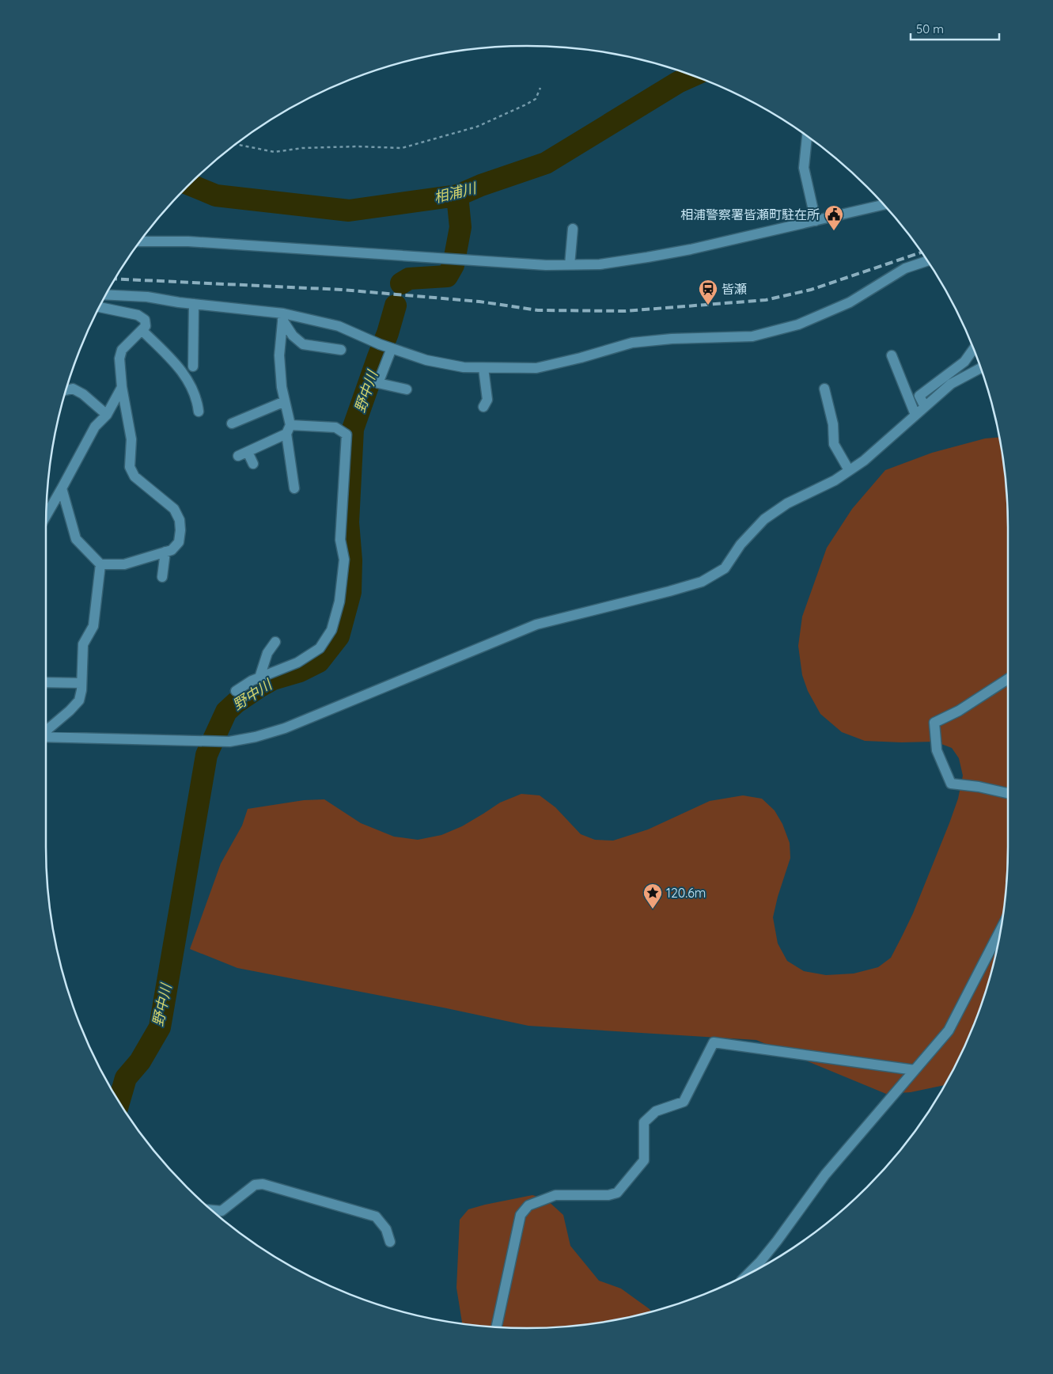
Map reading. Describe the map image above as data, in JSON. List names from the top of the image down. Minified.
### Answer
{"water":["相浦川","野中川"],"places":{"public building":["相浦警察署皆瀬町駐在所"],"station":["皆瀬"],"place":["120.6m"]},"scale_bar":"50 m"}
